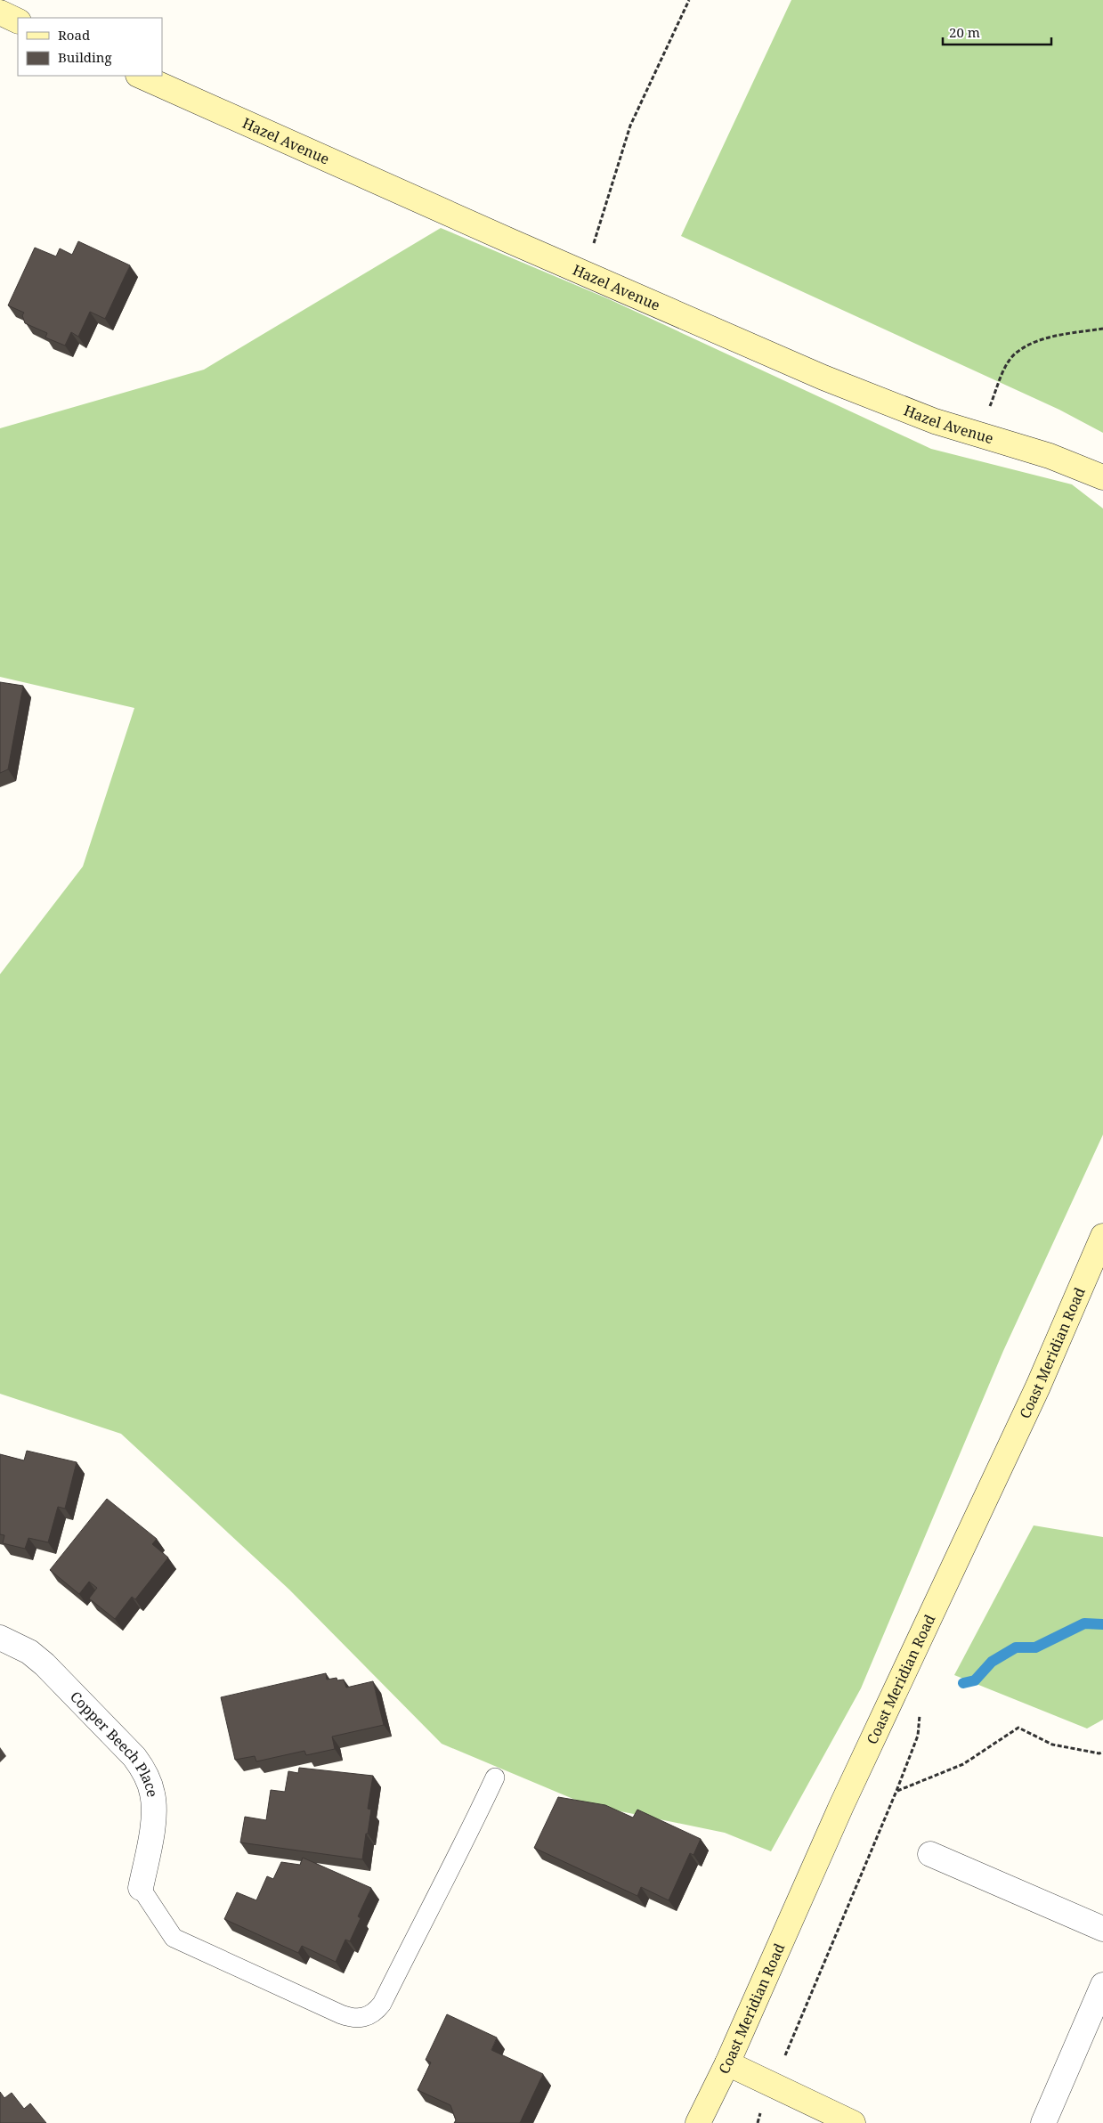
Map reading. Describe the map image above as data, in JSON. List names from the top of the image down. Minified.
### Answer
{"streets":{"street":["Hazel Avenue","Coast Meridian Road","Copper Beech Place"]},"legend":["Road","Building"],"scale_bar":"20 m"}
